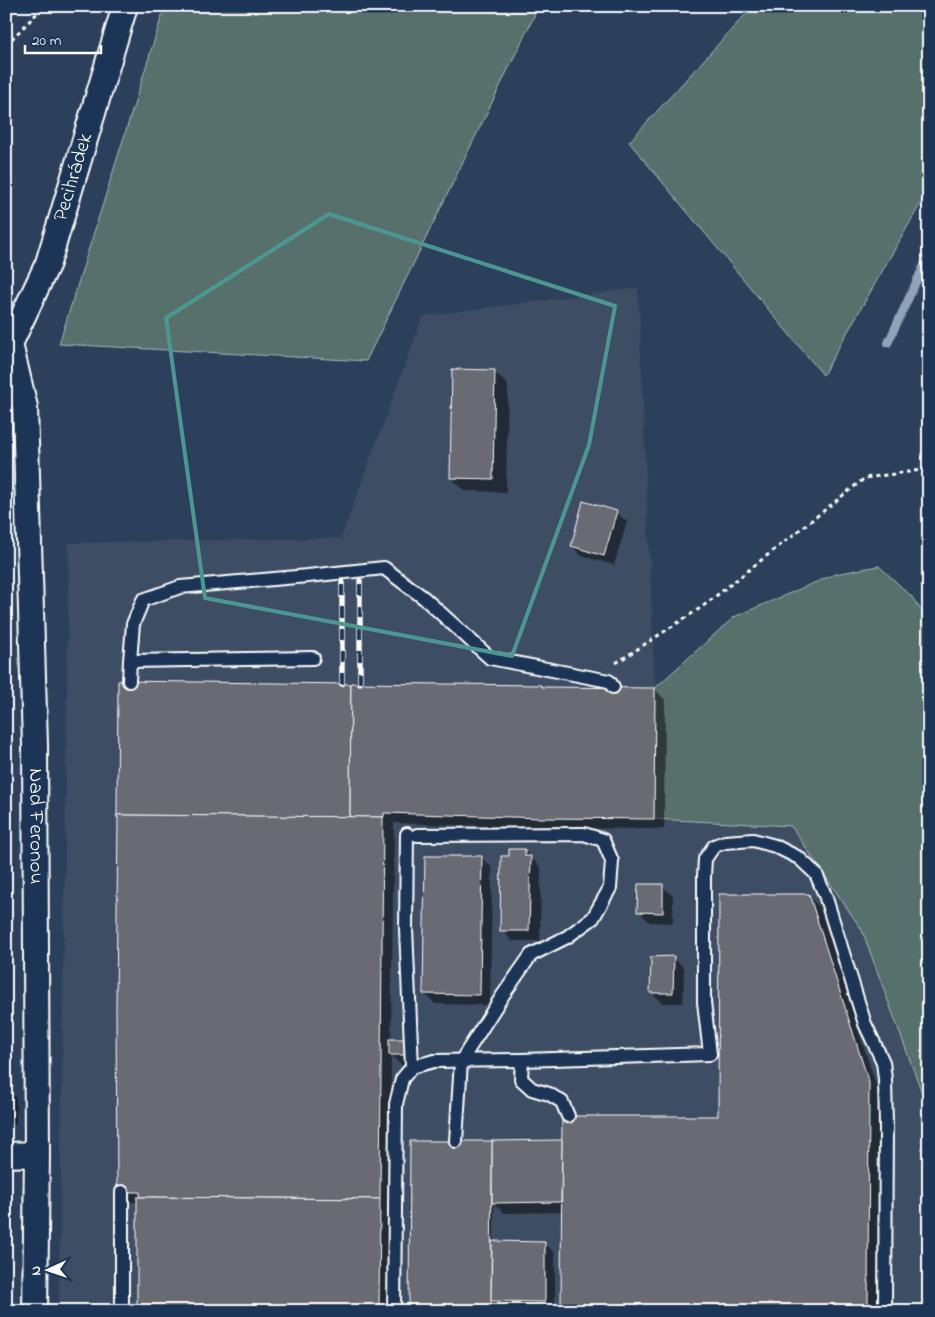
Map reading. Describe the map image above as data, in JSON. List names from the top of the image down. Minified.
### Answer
{"streets":{"street":["Pecihrádek","Nad Feronou"]},"crossings":[["Pecihrádek","Nad Feronou"]],"scale_bar":"20 m","north":"left"}
